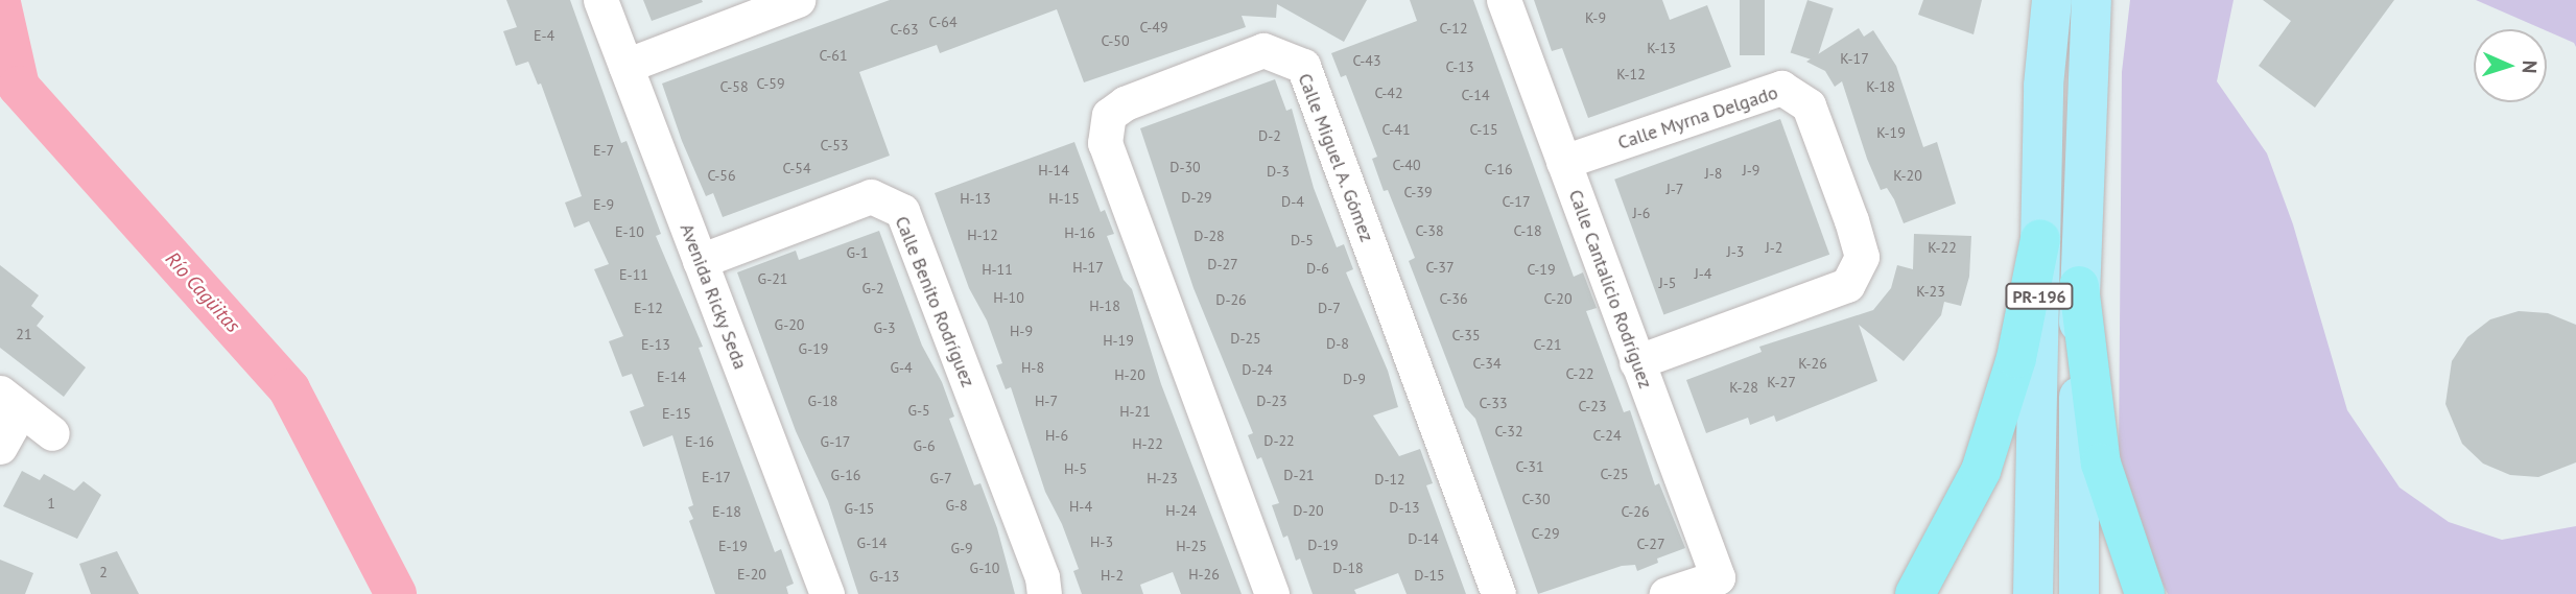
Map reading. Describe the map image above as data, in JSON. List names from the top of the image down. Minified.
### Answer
{"streets":{"main road":["PR-196"],"street":["Calle Myrna Delgado","Calle Miguel A. Gómez","Calle Cantalicio Rodríguez","Avenida Ricky Seda","Calle Benito Rodríguez"]},"crossings":[["Calle Myrna Delgado","Calle Cantalicio Rodríguez"],["Avenida Ricky Seda","Calle Benito Rodríguez"]],"water":["Río Cagüitas"],"house_numbers":["K-9","C-64","C-49","C-12","C-63","E-4","C-50","K-13","C-61","K-17","C-43","C-13","K-12","C-59","C-58","K-18","C-42","C-14","C-41","C-15","K-19","D-2","C-53","E-7","C-40","D-30","C-54","C-16","H-14","J-9","D-3","J-8","C-56","K-20","J-7","C-39","D-29","H-13","H-15","D-4","C-17","E-9","J-6","C-38","C-18","E-10","H-16","H-12","D-28","D-5","J-2","K-22","J-3","G-1","D-27","H-17","C-37","D-6","H-11","C-19","J-4","E-11","G-21","J-5","G-2","K-23","H-10","C-36","C-20","D-26","H-18","E-12","D-7","G-20","G-3","H-9","21","C-35","D-25","H-19","D-8","E-13","C-21","G-19","C-34","K-26","G-4","H-8","D-24","C-22","H-20","E-14","D-9","K-27","K-28","G-18","H-7","D-23","C-33","C-23","G-5","H-21","E-15","C-32","H-6","C-24","D-22","E-16","G-17","H-22","G-6","C-31","H-5","C-25","G-16","D-21","E-17","G-7","H-23","D-12","C-30","1","G-8","H-4","D-13","G-15","H-24","D-20","E-18","C-26","C-29","D-14","H-3","G-14","C-27","D-19","E-19","H-25","G-9","G-10","D-18","2","E-20","H-26","H-2","D-15","G-13"],"north":"right"}
